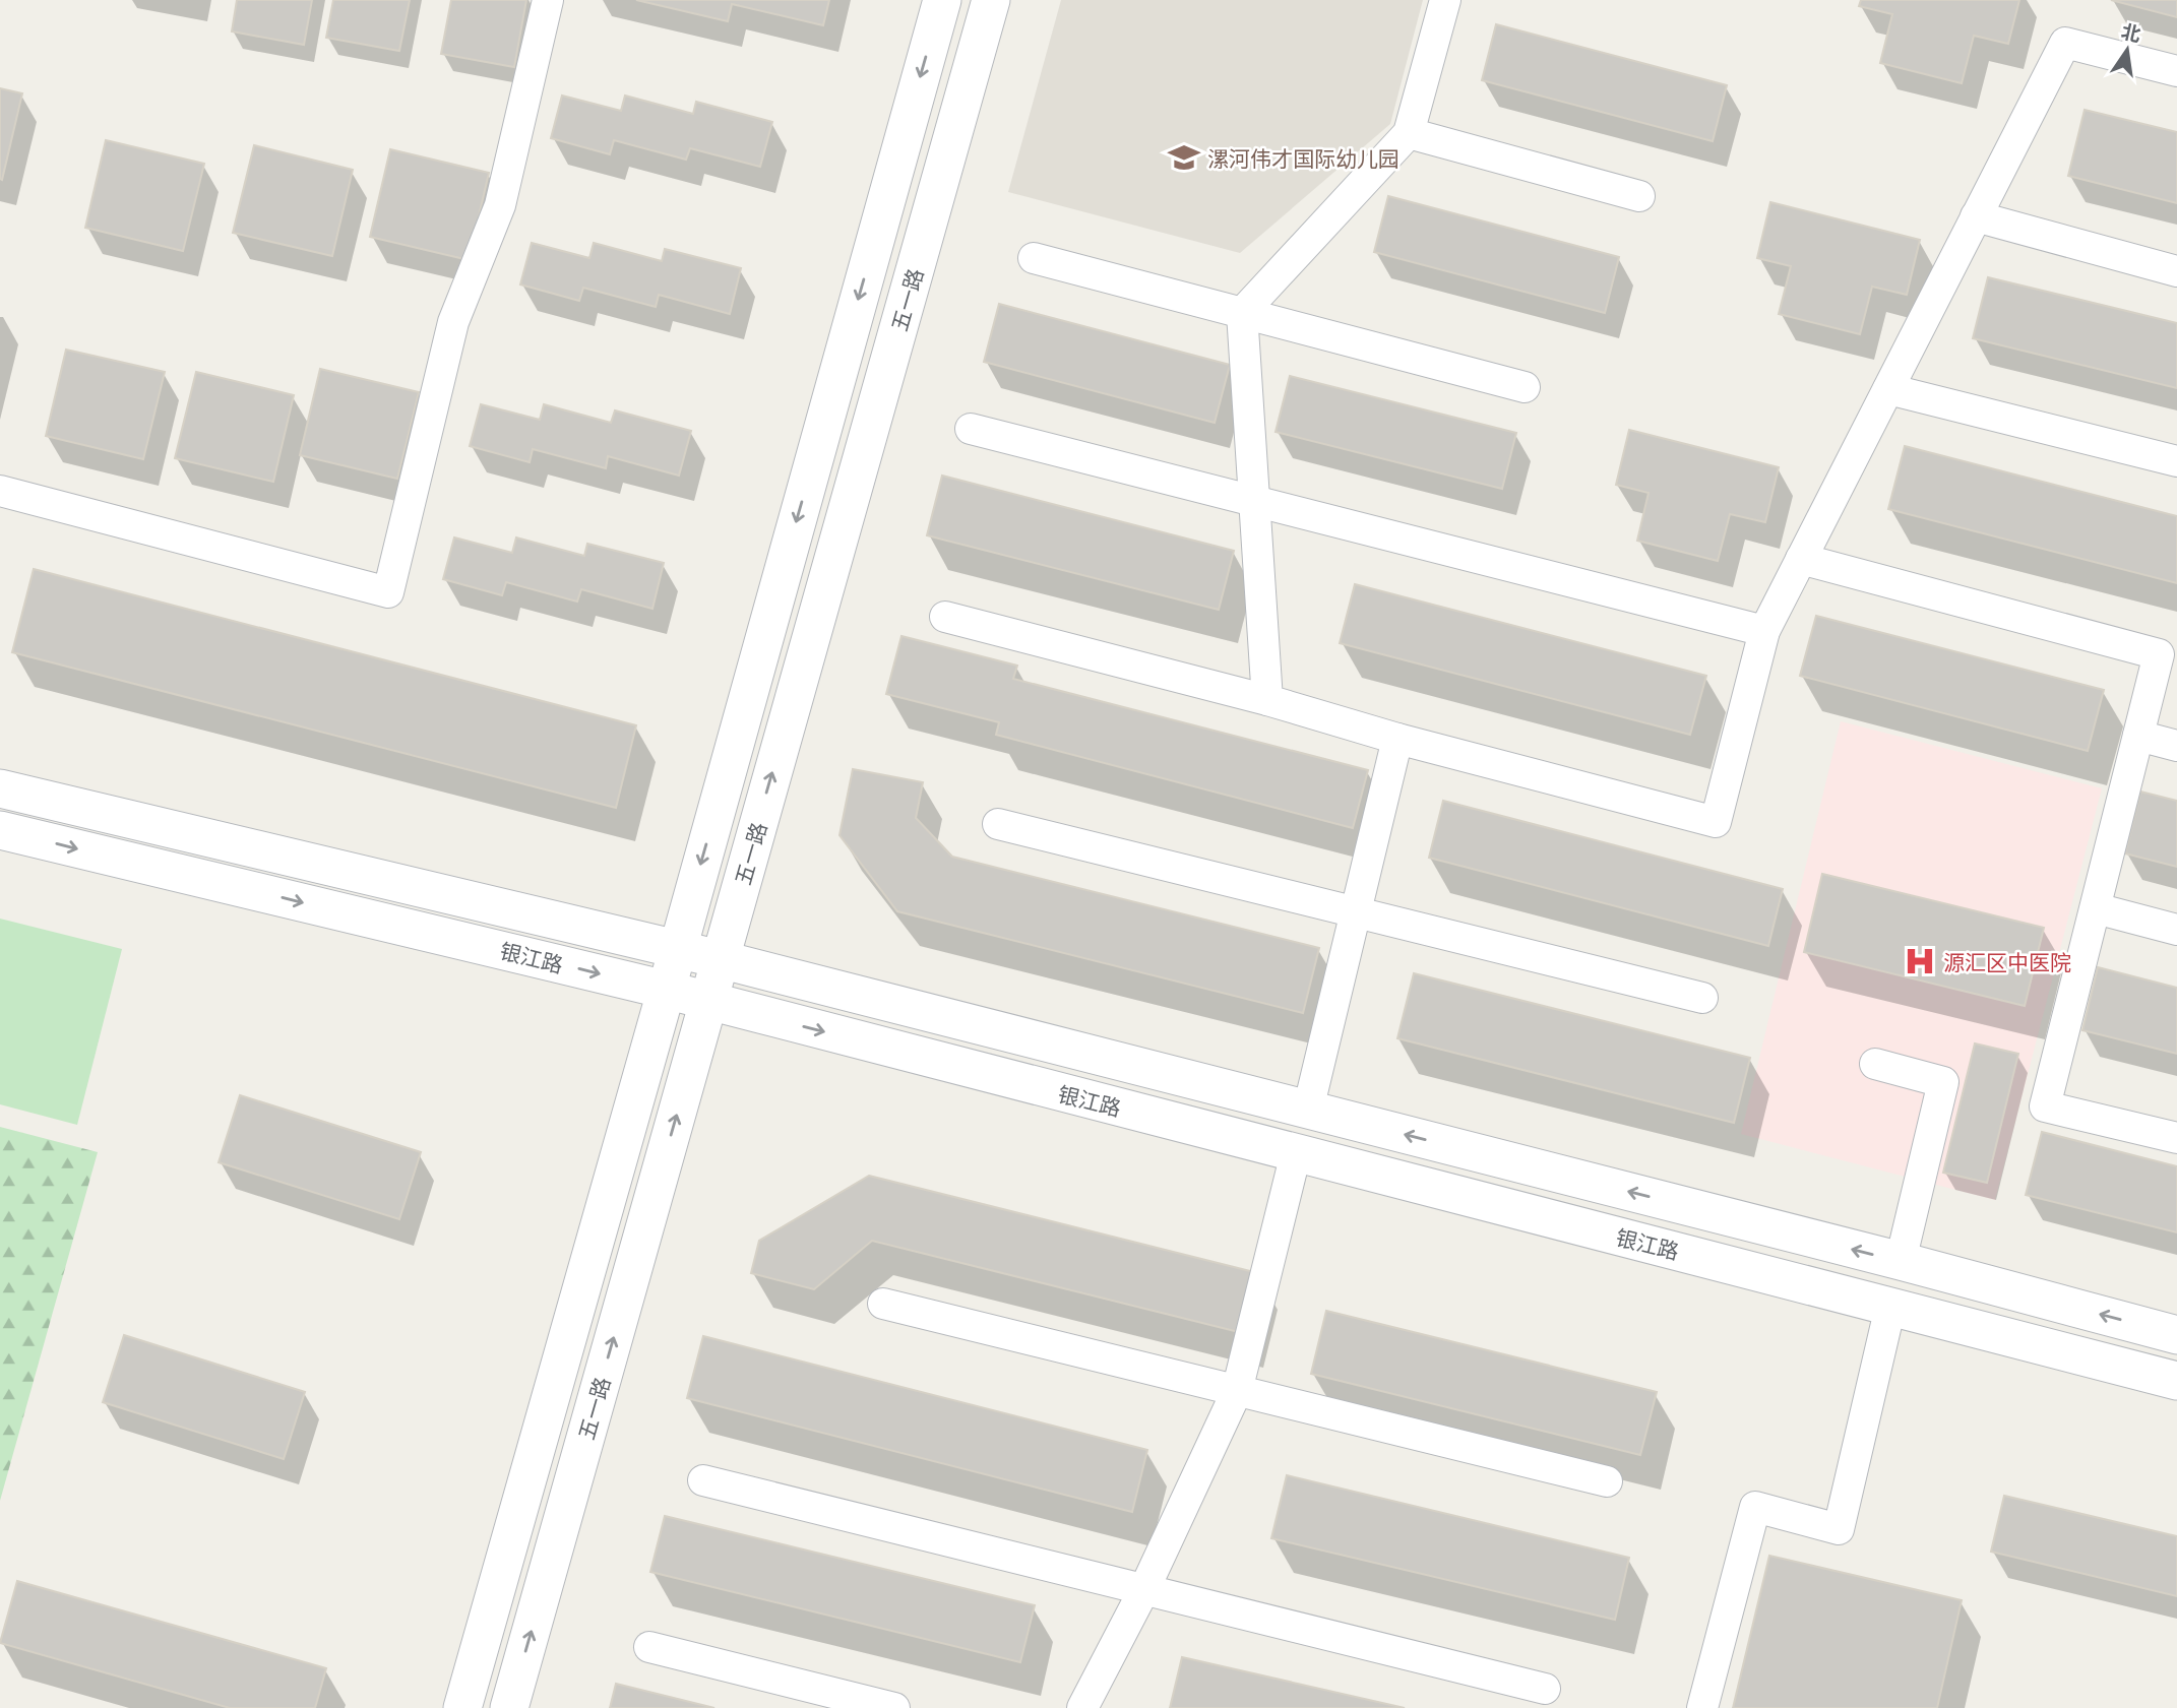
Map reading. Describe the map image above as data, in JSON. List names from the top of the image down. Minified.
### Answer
{"streets":{"street":["五一路","银江路"]},"crossings":[["五一路","银江路"]],"places":{"school or university":["漯河伟才国际幼儿园"],"hospital":["源汇区中医院"]},"north":"top"}
